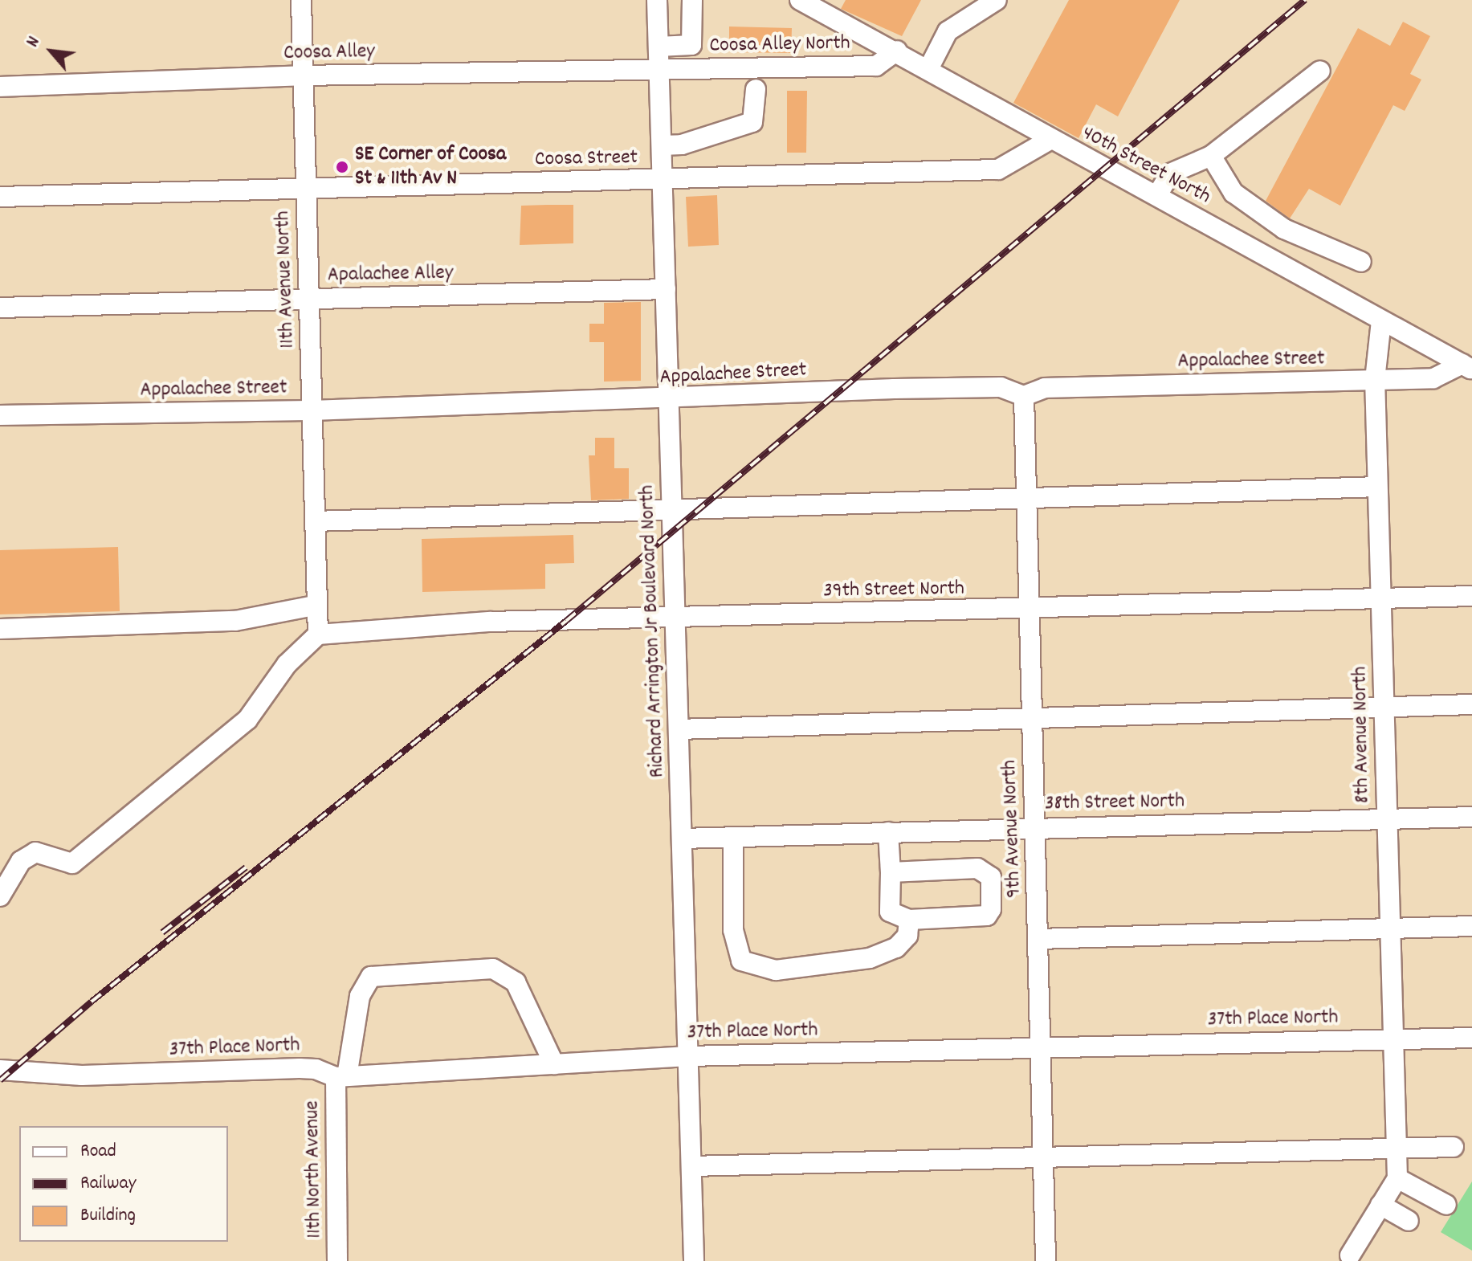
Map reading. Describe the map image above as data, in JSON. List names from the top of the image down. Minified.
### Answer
{"streets":{"street":["Coosa Alley North","Coosa Alley","Coosa Street","40th Street North","Apalachee Alley","11th Avenue North","Appalachee Street","39th Street North","Richard Arrington Jr Boulevard North","8th Avenue North","38th Street North","9th Avenue North","37th Place North","11th North Avenue"]},"crossings":[["Coosa Alley North","Coosa Alley"],["Coosa Alley North","40th Street North"],["Coosa Alley North","Richard Arrington Jr Boulevard North"],["Coosa Alley","11th Avenue North"],["Coosa Alley","Richard Arrington Jr Boulevard North"],["Coosa Street","40th Street North"],["Coosa Street","11th Avenue North"],["Coosa Street","Richard Arrington Jr Boulevard North"],["40th Street North","Appalachee Street"],["40th Street North","8th Avenue North"],["Apalachee Alley","11th Avenue North"],["Apalachee Alley","Richard Arrington Jr Boulevard North"],["11th Avenue North","Appalachee Street"],["11th Avenue North","39th Street North"],["Appalachee Street","Richard Arrington Jr Boulevard North"],["Appalachee Street","8th Avenue North"],["Appalachee Street","9th Avenue North"],["39th Street North","Richard Arrington Jr Boulevard North"],["39th Street North","8th Avenue North"],["39th Street North","9th Avenue North"],["Richard Arrington Jr Boulevard North","38th Street North"],["Richard Arrington Jr Boulevard North","37th Place North"],["8th Avenue North","38th Street North"],["8th Avenue North","37th Place North"],["38th Street North","9th Avenue North"],["9th Avenue North","37th Place North"],["37th Place North","11th North Avenue"]],"places":["SE Corner of Coosa St & 11th Av N"],"legend":["Road","Railway","Building"],"north":"top left"}
